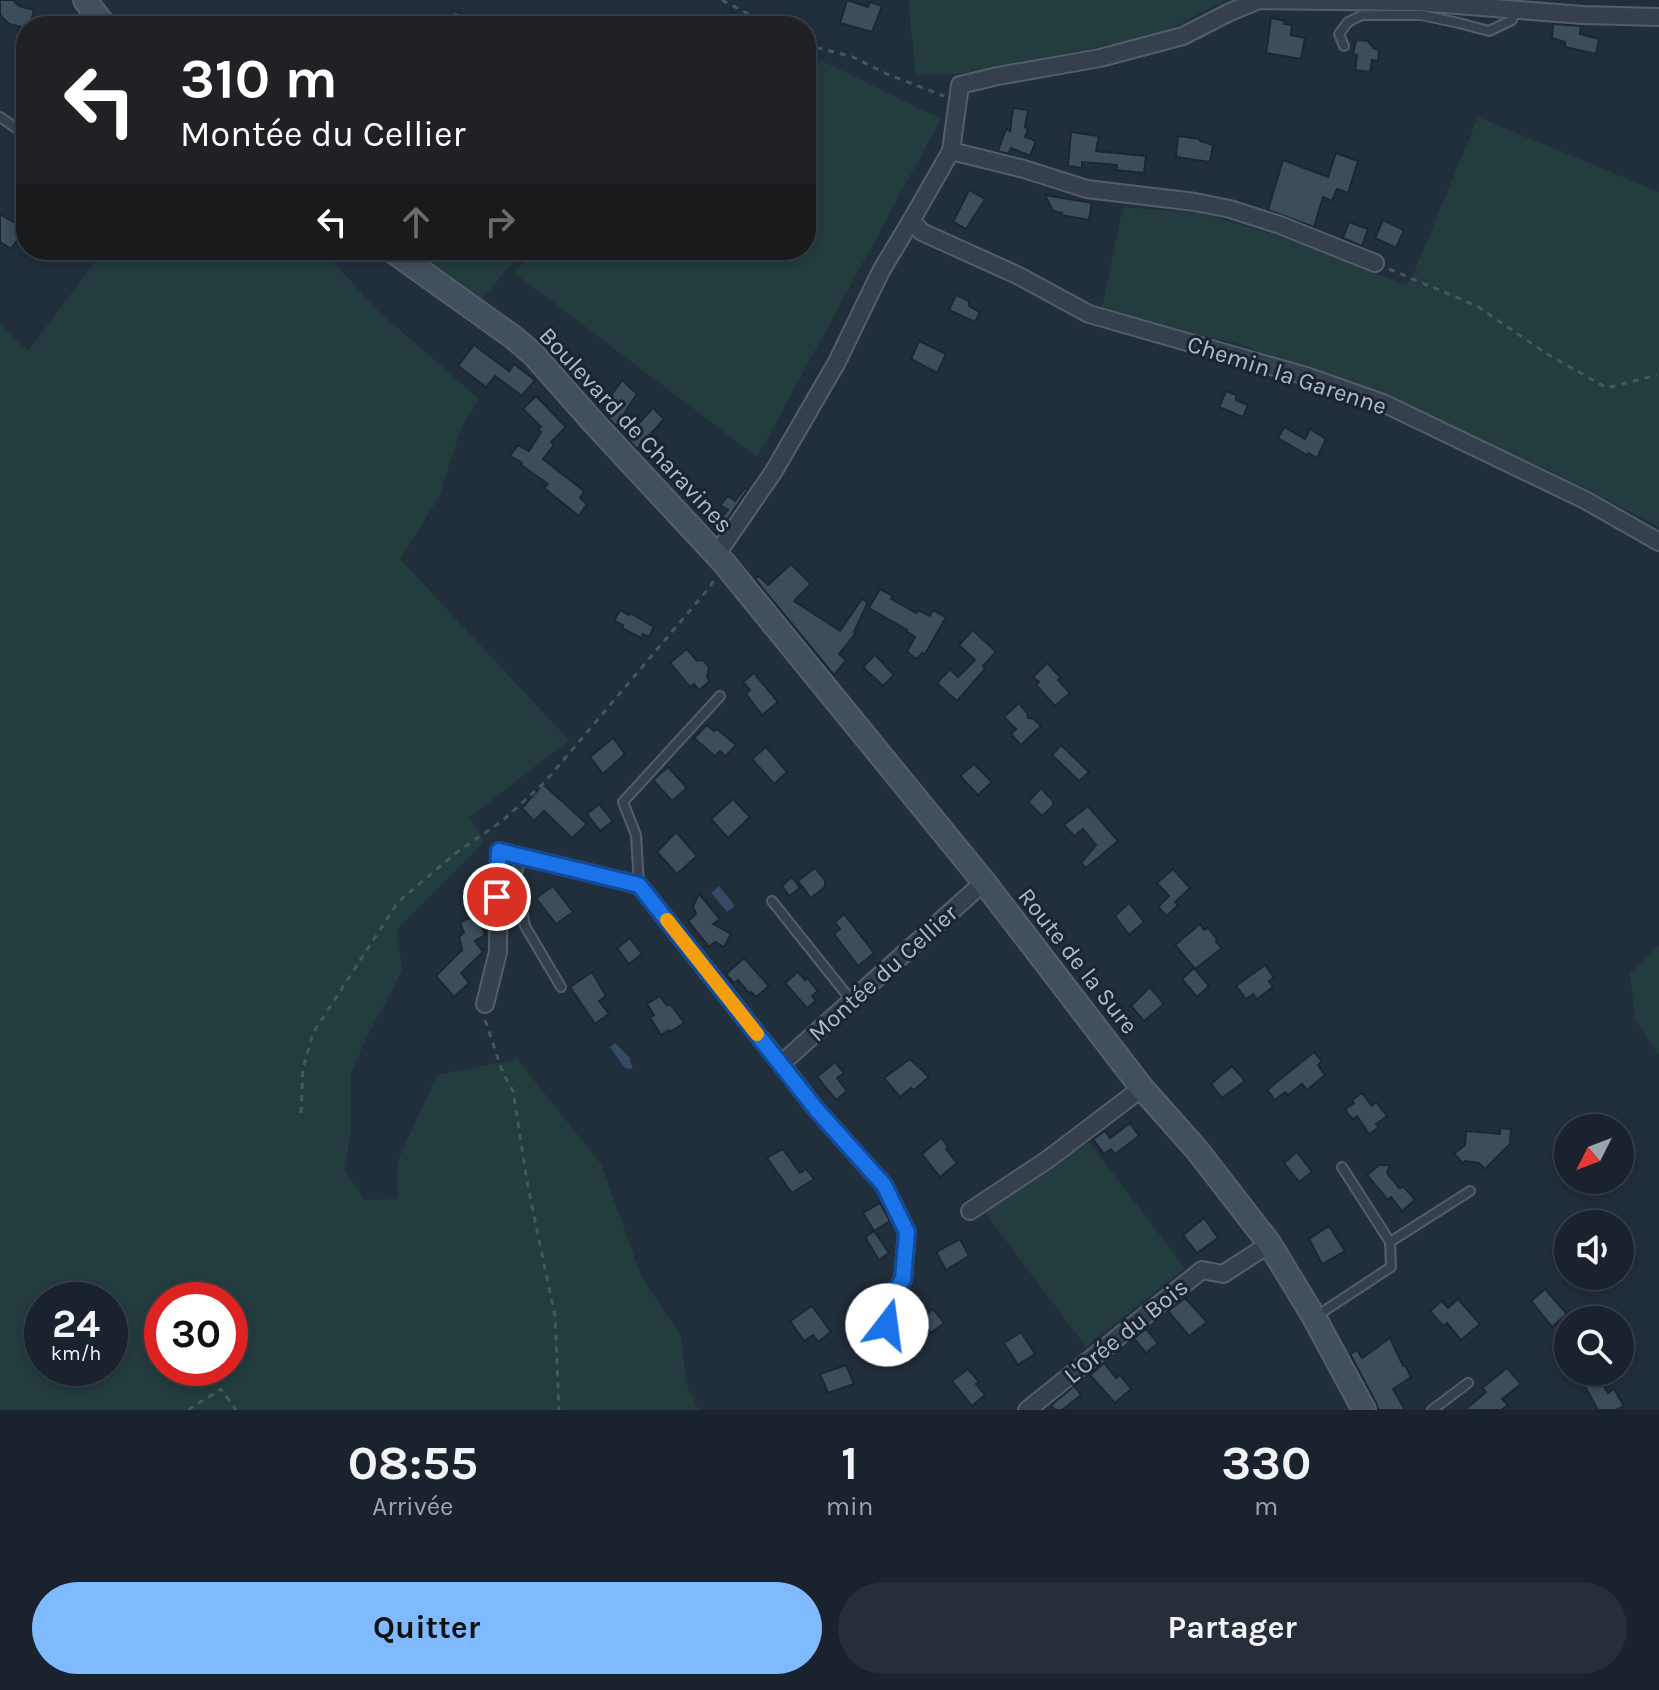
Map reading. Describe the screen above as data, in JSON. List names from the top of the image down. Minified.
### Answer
{"streets":{"main road":["Boulevard de Charavines","Route de la Sure"],"street":["Chemin la Garenne","Montée du Cellier","L'Orée du Bois"]},"crossings":[["Boulevard de Charavines","Route de la Sure"],["Route de la Sure","Montée du Cellier"],["Route de la Sure","L'Orée du Bois"]],"north":"bottom left","page":{"turn":["310 m","Montée du Cellier"],"speed":"24 km/h","limit":"30","eta":["08:55","Arrivée","1","min","330","m"],"buttons":["Quitter","Partager"]}}
